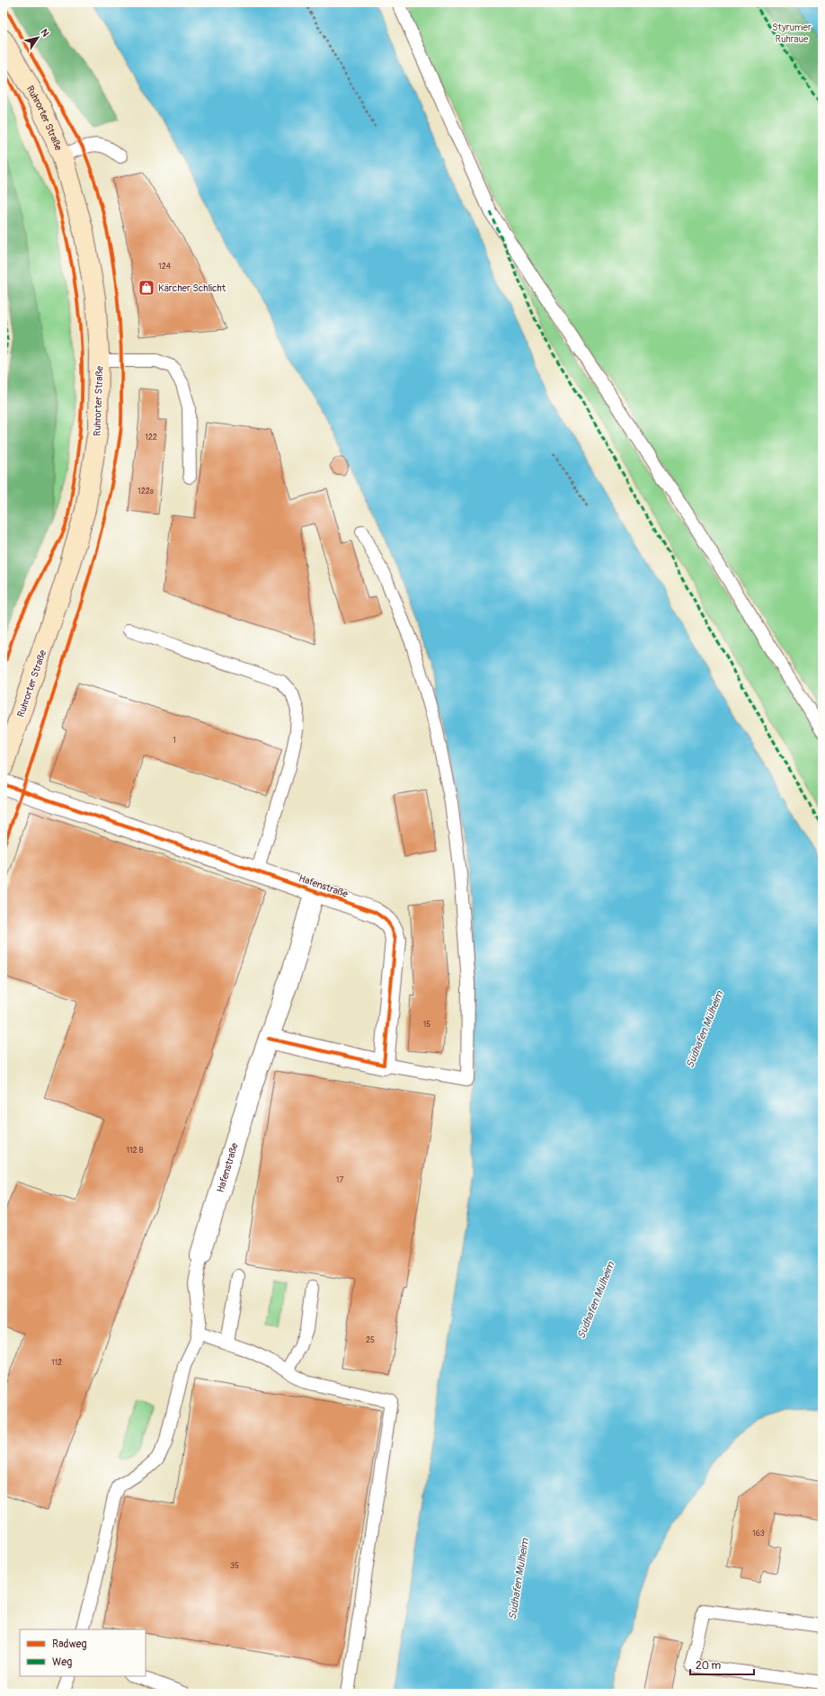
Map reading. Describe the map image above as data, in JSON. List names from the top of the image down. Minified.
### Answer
{"streets":{"main road":["Ruhrorter Straße"],"street":["Hafenstraße"]},"water":["Südhafen Mülheim"],"parks":["Styrumer Ruhraue"],"places":{"shop":["Kärcher Schlicht"]},"house_numbers":["124","122","122a","1","15","112 B","17","25","112","163","35"],"legend":["Radweg","Weg"],"scale_bar":"20 m","north":"top right"}
